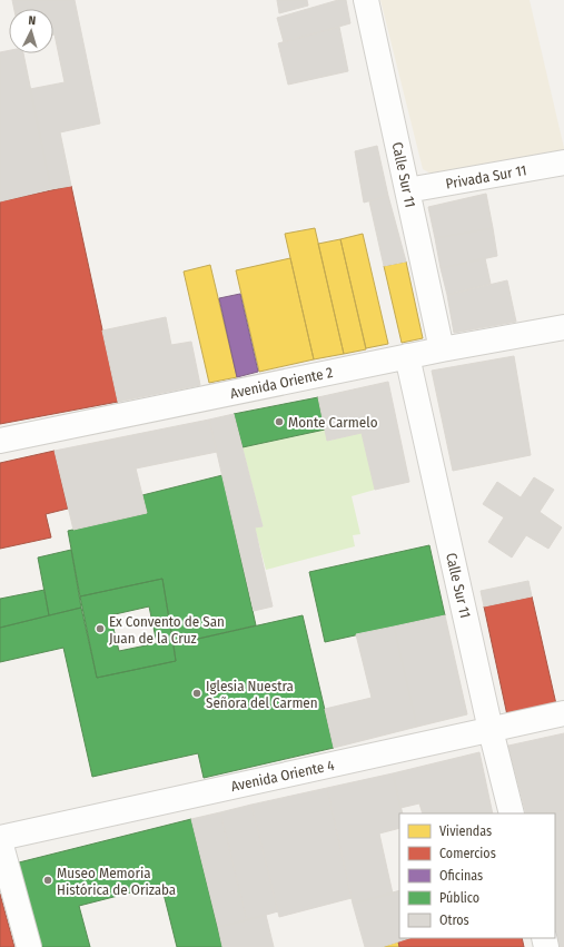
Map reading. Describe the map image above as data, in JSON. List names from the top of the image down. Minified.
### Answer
{"streets":{"street":["Calle Sur 11","Privada Sur 11","Avenida Oriente 2","Avenida Oriente 4"]},"crossings":[["Calle Sur 11","Privada Sur 11"],["Calle Sur 11","Avenida Oriente 2"],["Calle Sur 11","Avenida Oriente 4"]],"places":["Monte Carmelo","Ex Convento de San Juan de la Cruz","Iglesia Nuestra Señora del Carmen","Museo Memoria Histórica de Orizaba"],"legend":["Viviendas","Comercios","Oficinas","Público","Otros"],"north":"top"}
